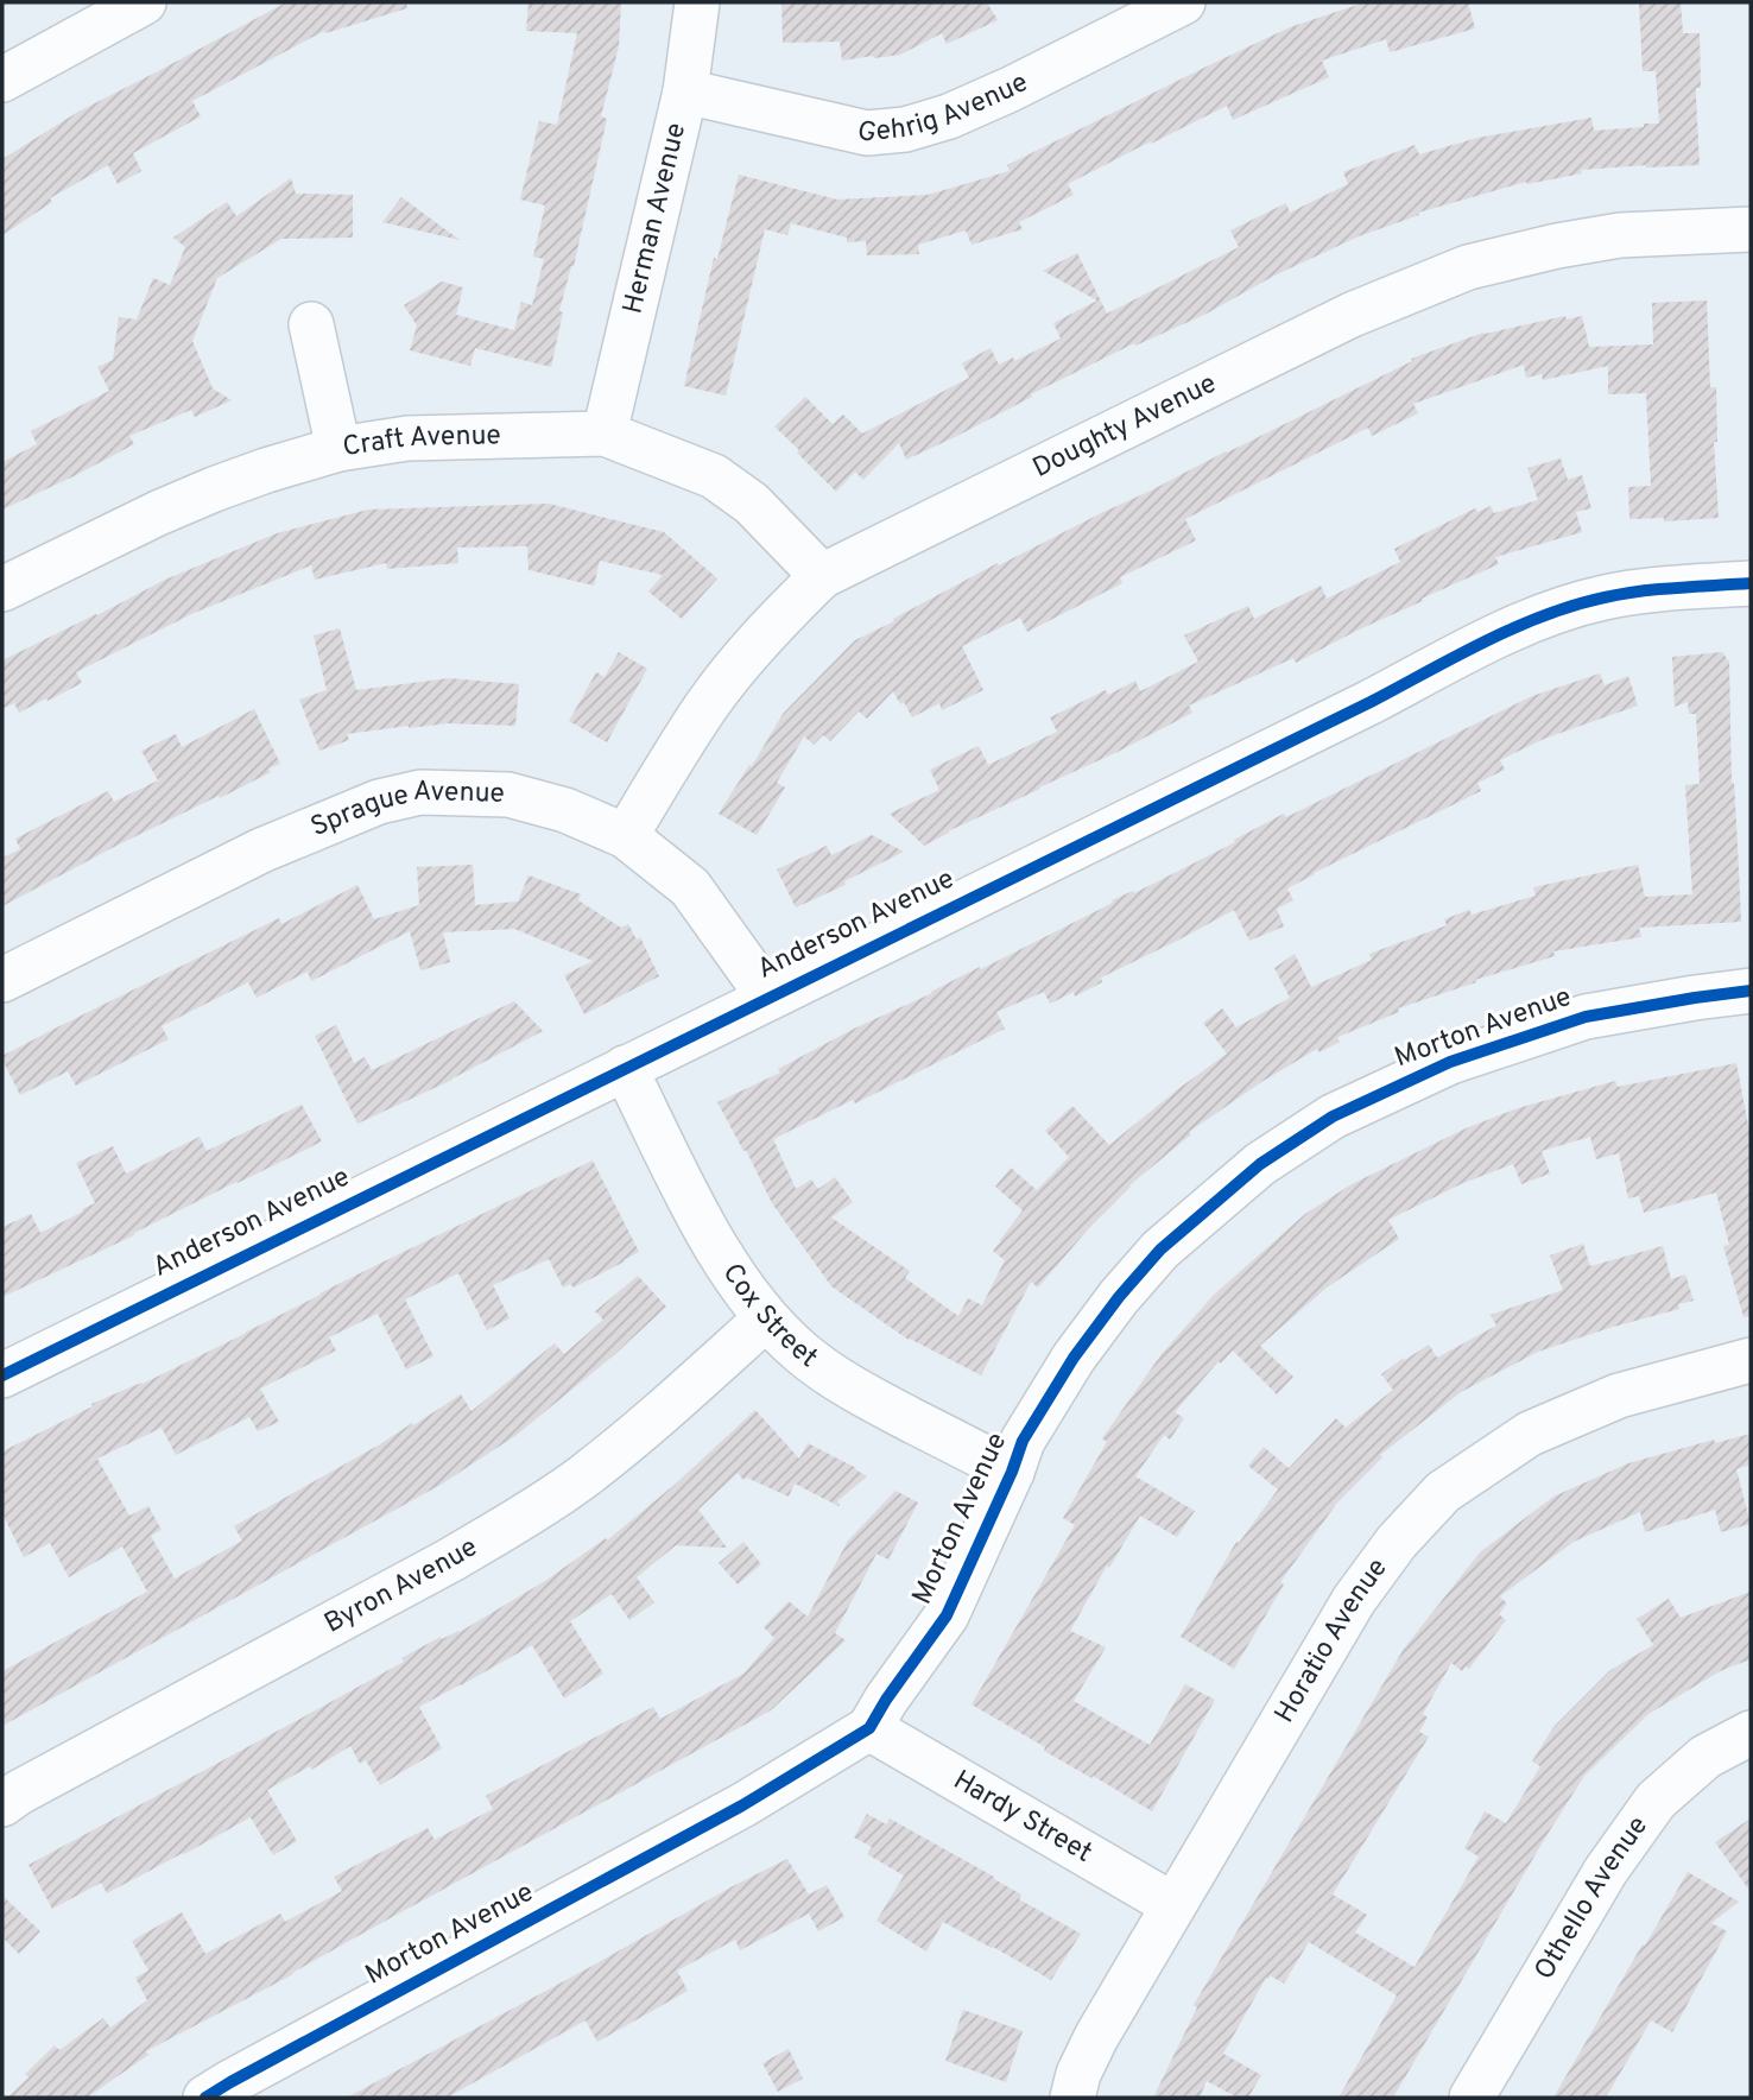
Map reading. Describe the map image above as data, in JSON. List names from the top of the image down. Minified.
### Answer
{"streets":{"street":["Gehrig Avenue","Herman Avenue","Doughty Avenue","Craft Avenue","Sprague Avenue","Anderson Avenue","Morton Avenue","Cox Street","Byron Avenue","Horatio Avenue","Hardy Street","Othello Avenue"]},"crossings":[["Gehrig Avenue","Herman Avenue"],["Herman Avenue","Craft Avenue"],["Doughty Avenue","Craft Avenue"],["Doughty Avenue","Sprague Avenue"],["Sprague Avenue","Anderson Avenue"],["Anderson Avenue","Cox Street"],["Morton Avenue","Cox Street"],["Morton Avenue","Hardy Street"],["Cox Street","Byron Avenue"],["Horatio Avenue","Hardy Street"]]}
